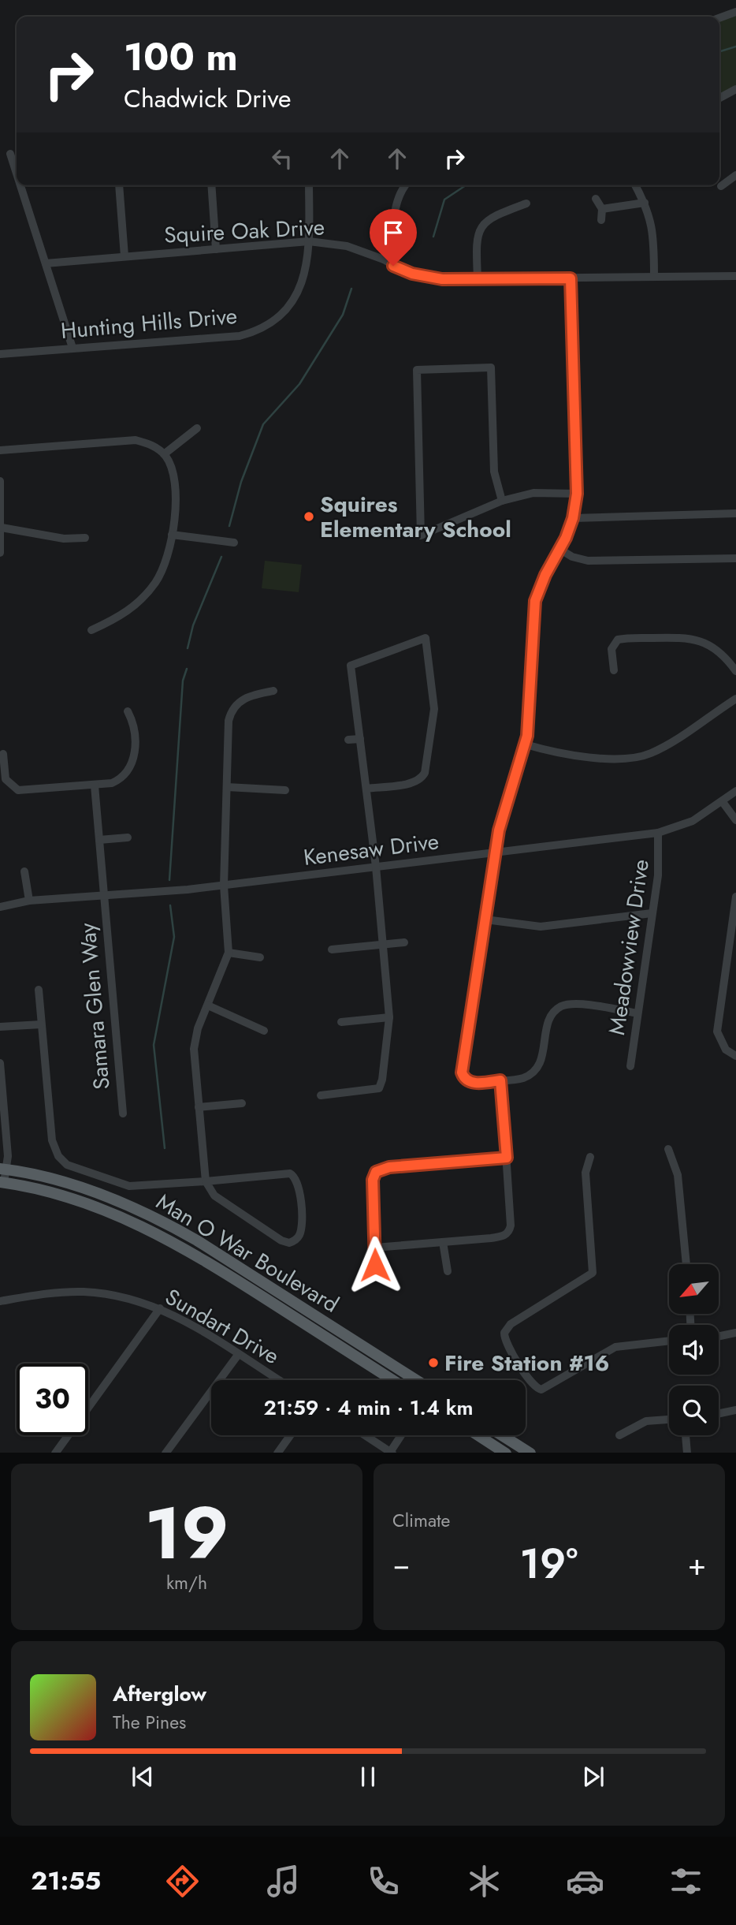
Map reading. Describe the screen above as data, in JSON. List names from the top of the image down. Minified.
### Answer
{"streets":{"main road":["Man O War Boulevard"],"street":["Squire Oak Drive","Hunting Hills Drive","Kenesaw Drive","Meadowview Drive","Samara Glen Way","Sundart Drive"]},"crossings":[["Squire Oak Drive","Hunting Hills Drive"],["Kenesaw Drive","Meadowview Drive"],["Kenesaw Drive","Samara Glen Way"]],"places":["Squires Elementary School","Fire Station #16"],"north":"bottom left","page":{"turn":["100 m","Chadwick Drive"],"limit":"30","trip":"21:59 · 4 min · 1.4 km","tile":[["19","km/h"],"Climate"],"heat":["−","19°","+"],"song":["Afterglow","The Pines"],"tabs":"21:55"}}
